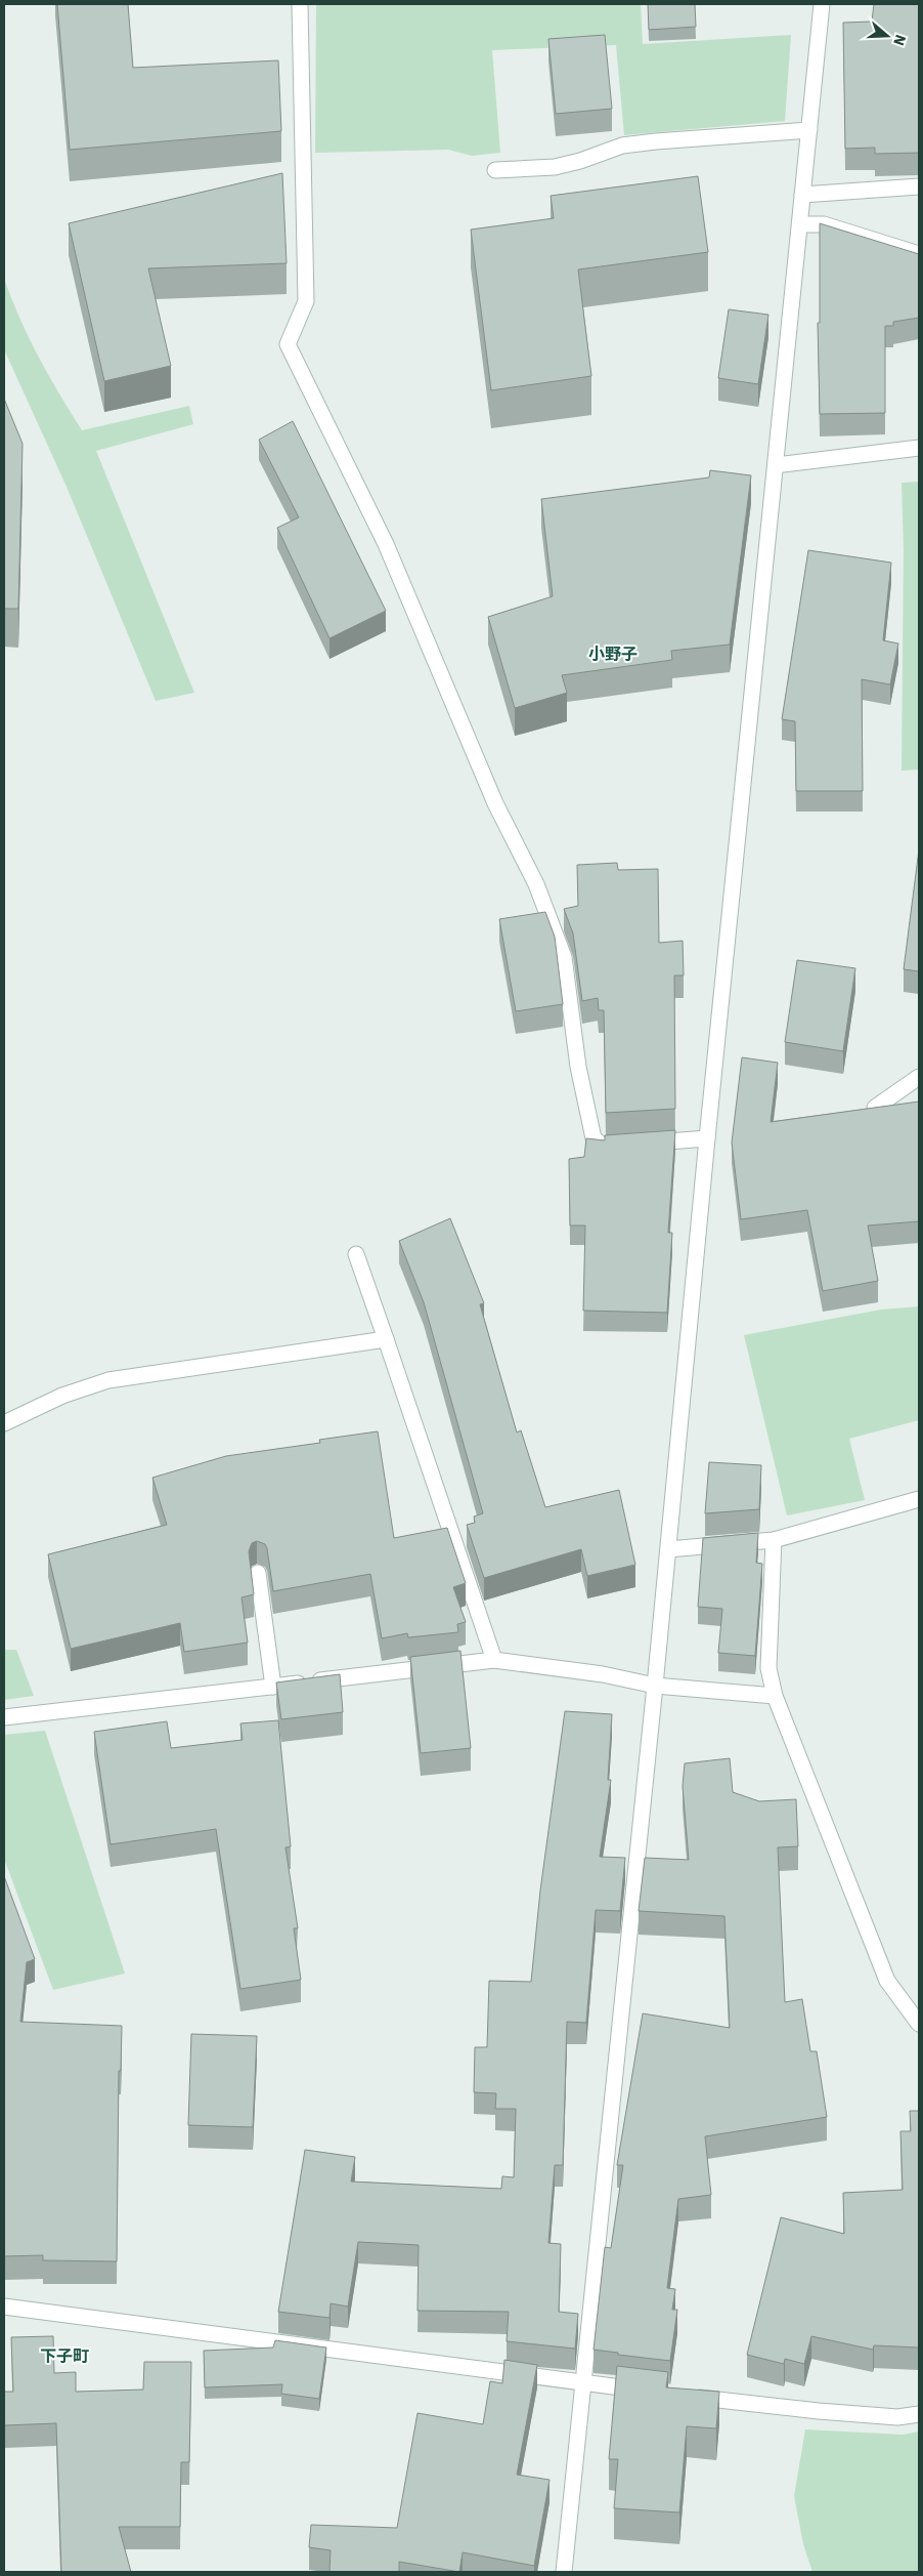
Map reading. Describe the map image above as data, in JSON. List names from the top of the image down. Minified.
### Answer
{"districts":["小野子","下子町"],"north":"right"}
